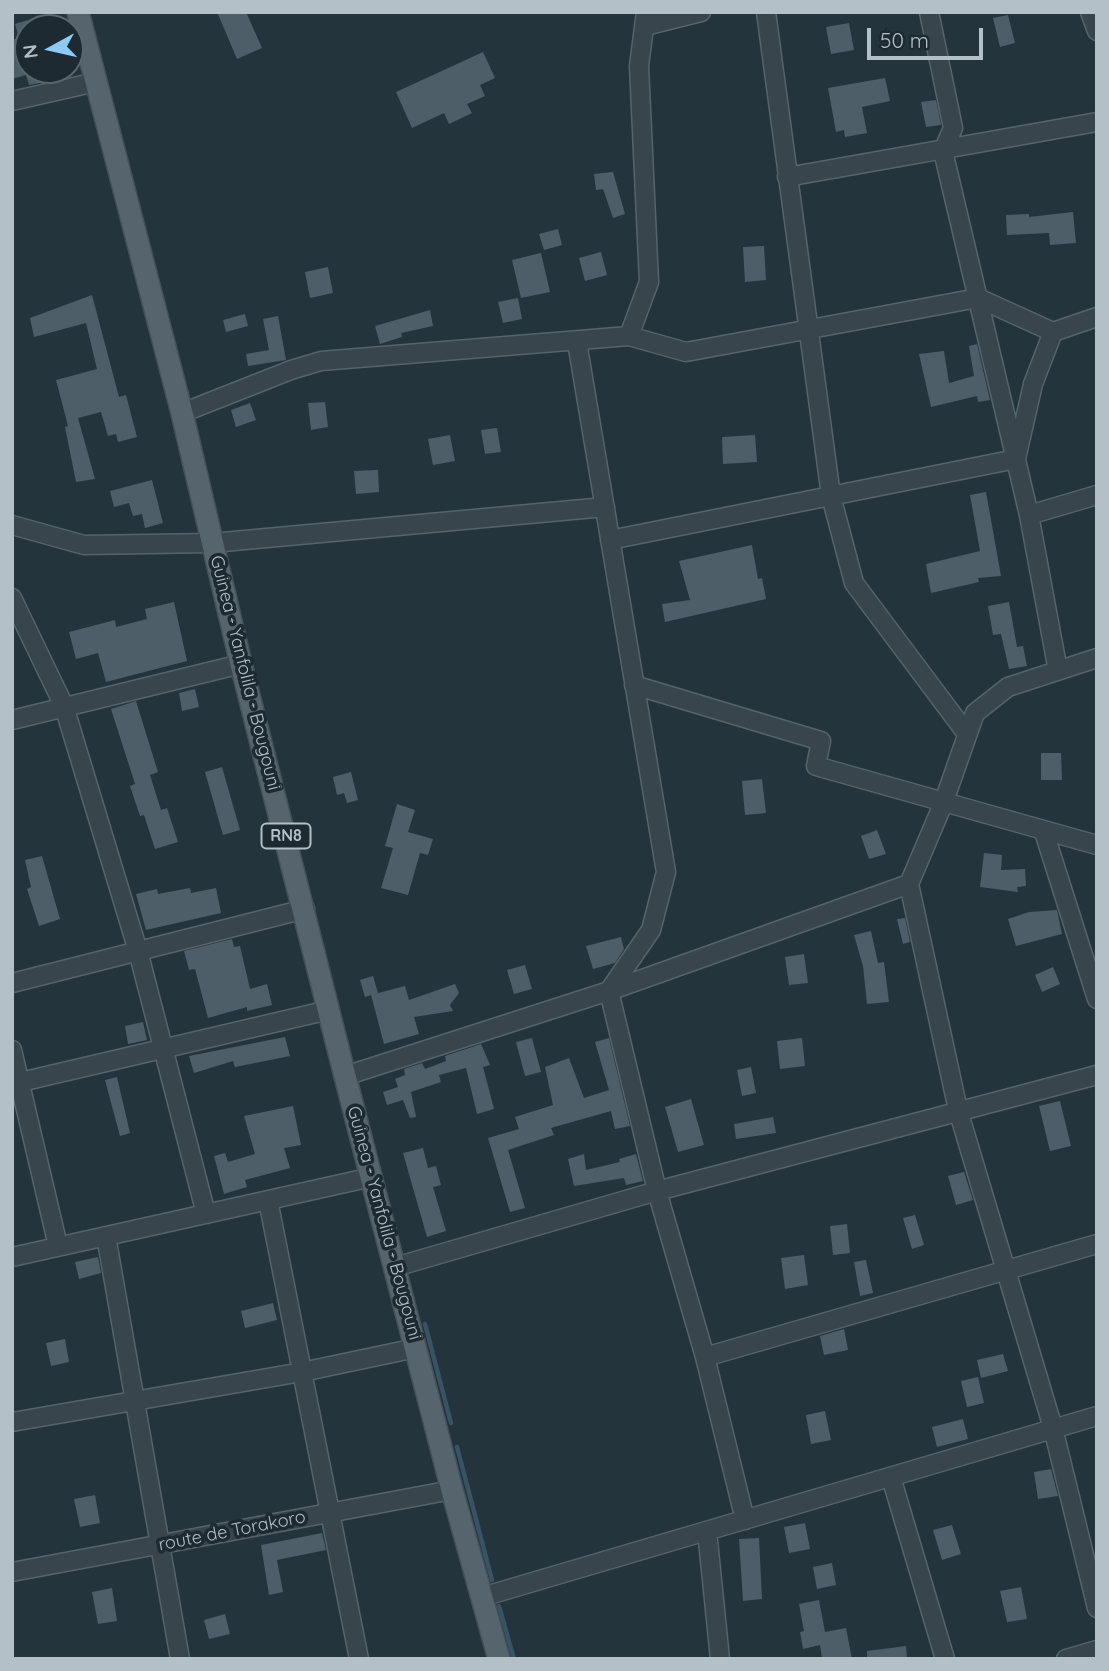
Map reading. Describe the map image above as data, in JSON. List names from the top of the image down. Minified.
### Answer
{"streets":{"main road":["Guinea - Yanfolila - Bougouni","RN8"],"street":["route de Torakoro"]},"crossings":[["Guinea - Yanfolila - Bougouni","route de Torakoro"]],"scale_bar":"50 m","north":"left"}
